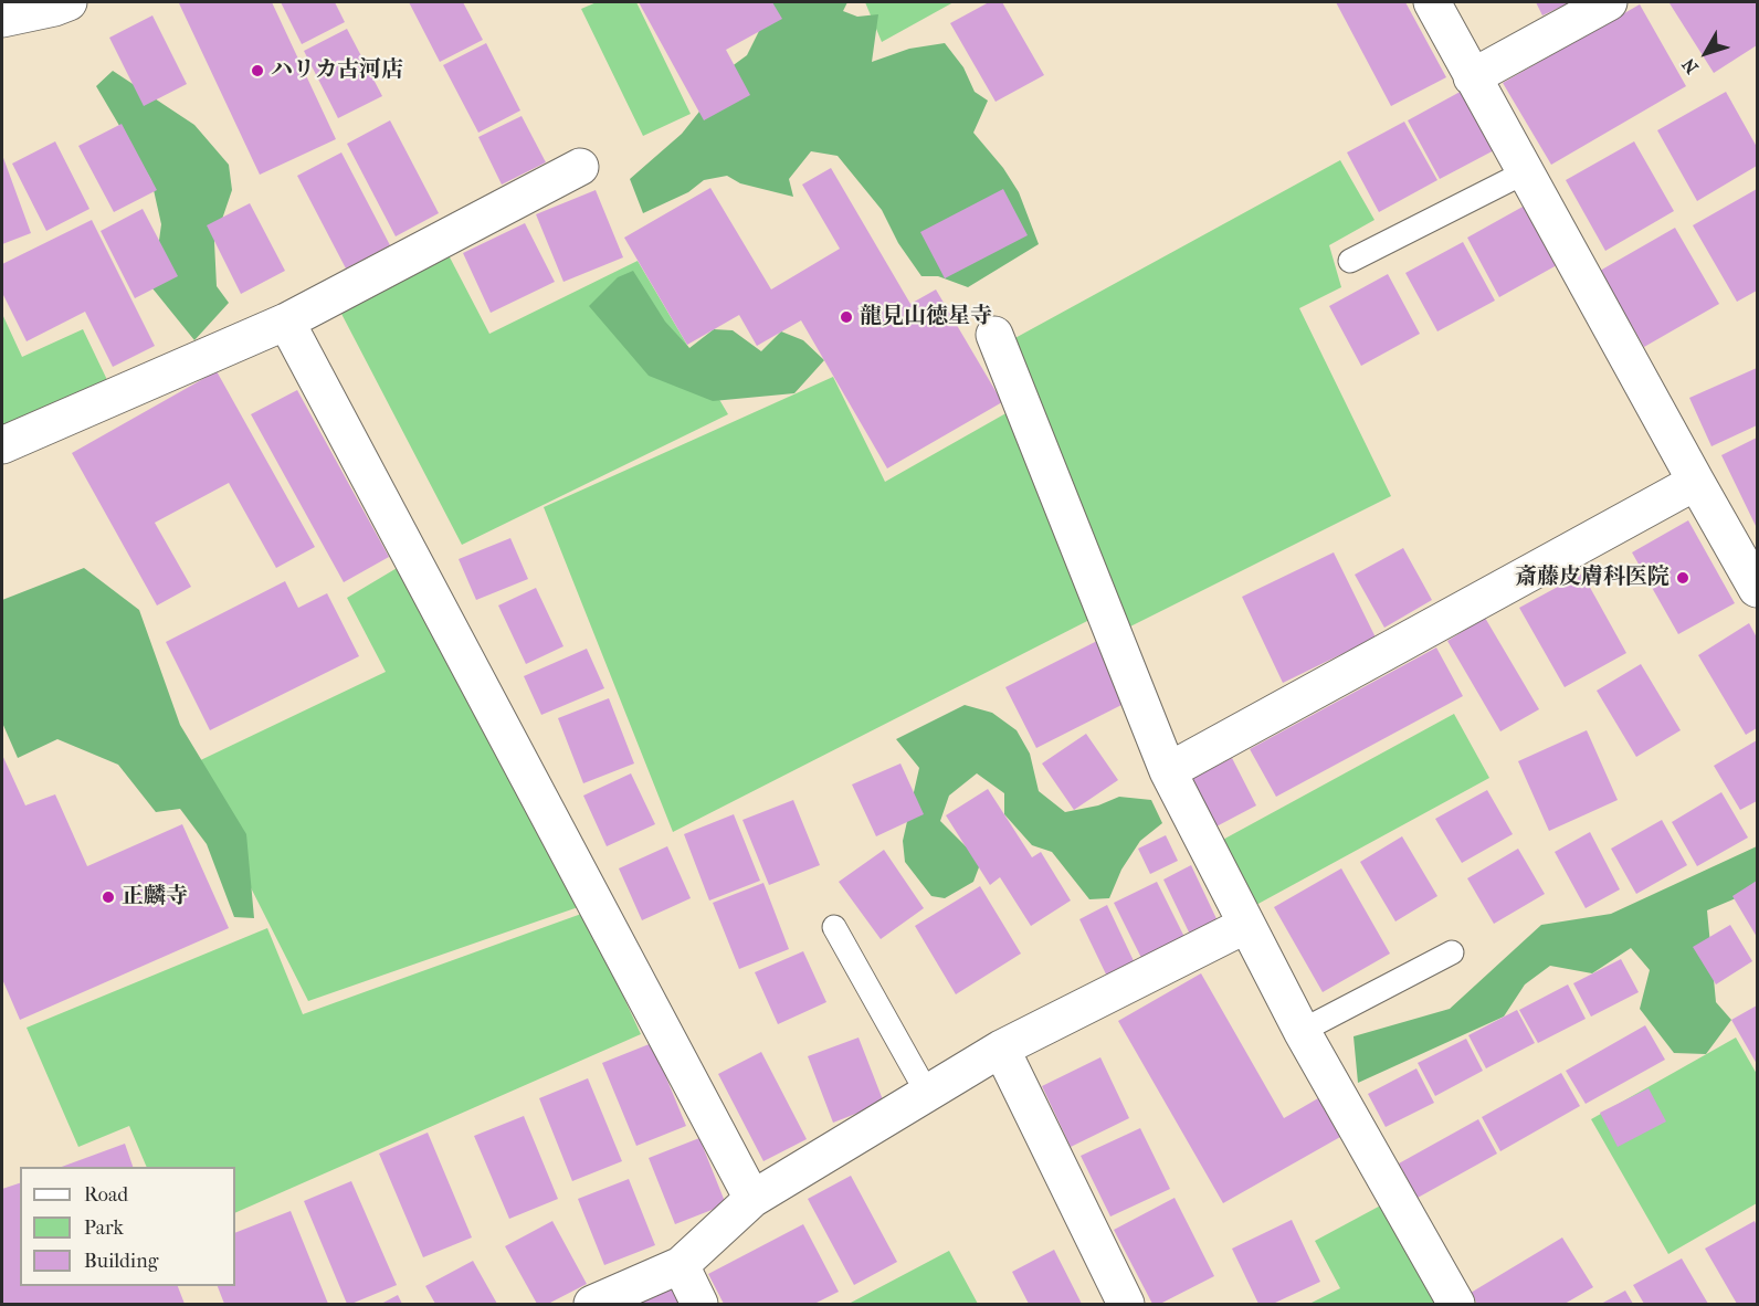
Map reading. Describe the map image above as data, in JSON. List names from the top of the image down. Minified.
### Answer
{"places":["ハリカ古河店","龍見山徳星寺","斎藤皮膚科医院","正麟寺"],"legend":["Road","Park","Building"],"north":"bottom left"}
